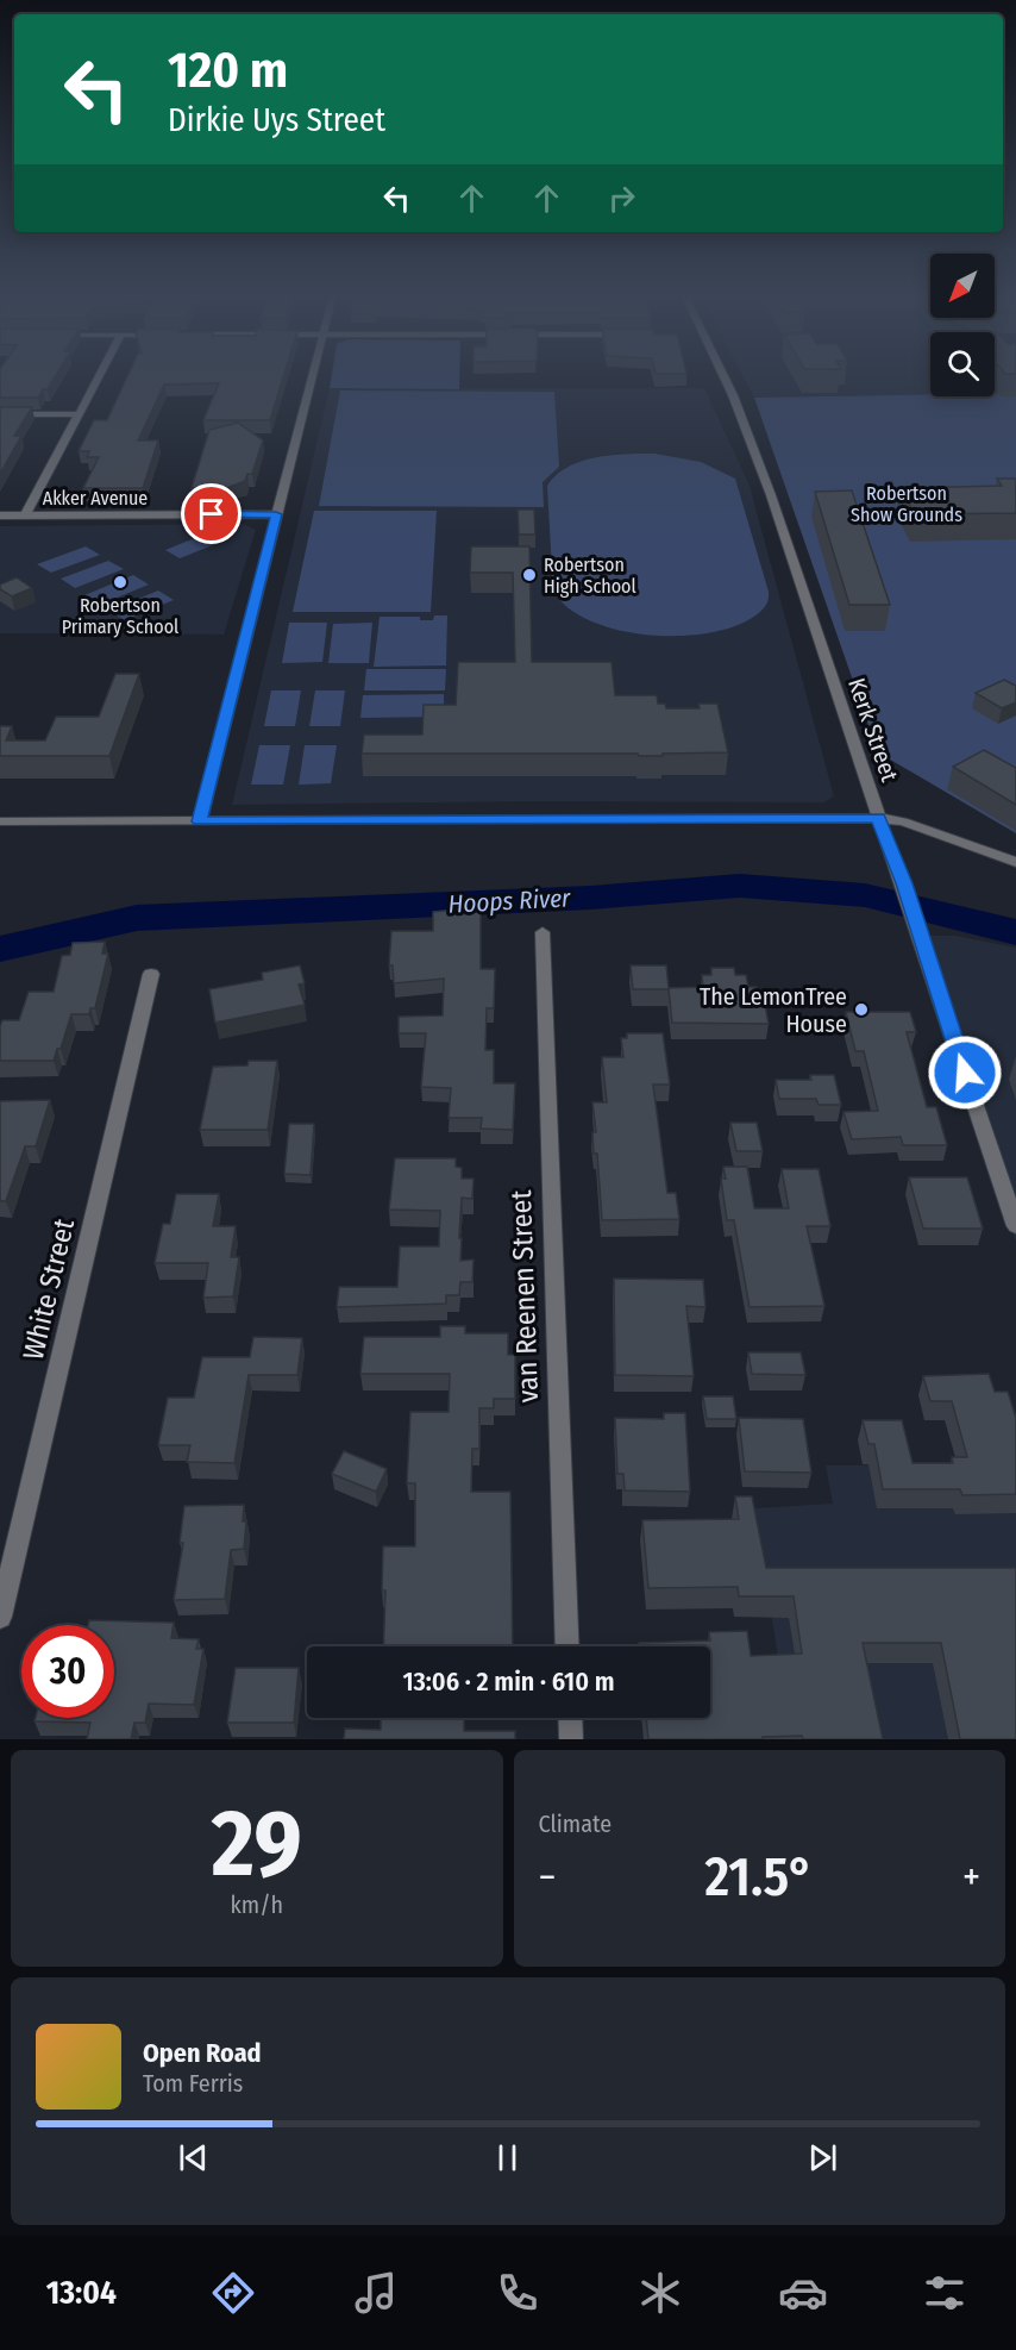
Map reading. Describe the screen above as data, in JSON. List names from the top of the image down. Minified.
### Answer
{"streets":{"street":["Akker Avenue","Kerk Street","White Street","van Reenen Street"]},"water":["Hoops River"],"parks":["Robertson Show Grounds"],"places":["Robertson High School","Robertson Primary School","The LemonTree House"],"north":"bottom left","page":{"turn":["120 m","Dirkie Uys Street"],"limit":"30","trip":"13:06 · 2 min · 610 m","tile":[["29","km/h"],"Climate"],"heat":["−","21.5°","+"],"song":["Open Road","Tom Ferris"],"tabs":"13:04"}}
